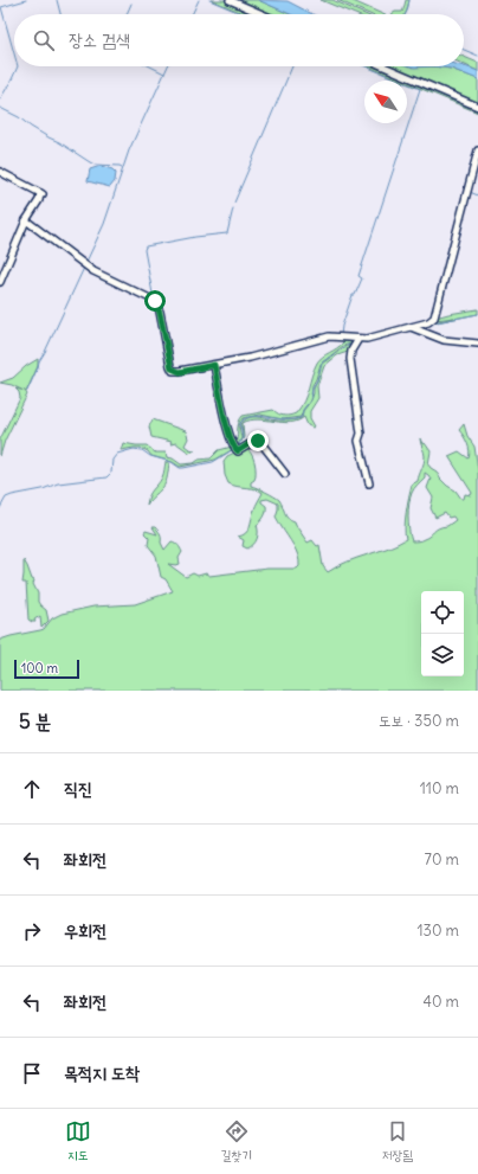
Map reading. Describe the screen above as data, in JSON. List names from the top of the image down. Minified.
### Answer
{"scale_bar":"100 m","north":"top left","page":{"search":"장소 검색","scale":"100 m","heading":["5 분","도보 · 350 m"],"list":[["직진","110 m"],["좌회전","70 m"],["우회전","130 m"],["좌회전","40 m"],"목적지 도착"],"nav":["지도","길찾기","저장됨"]}}
